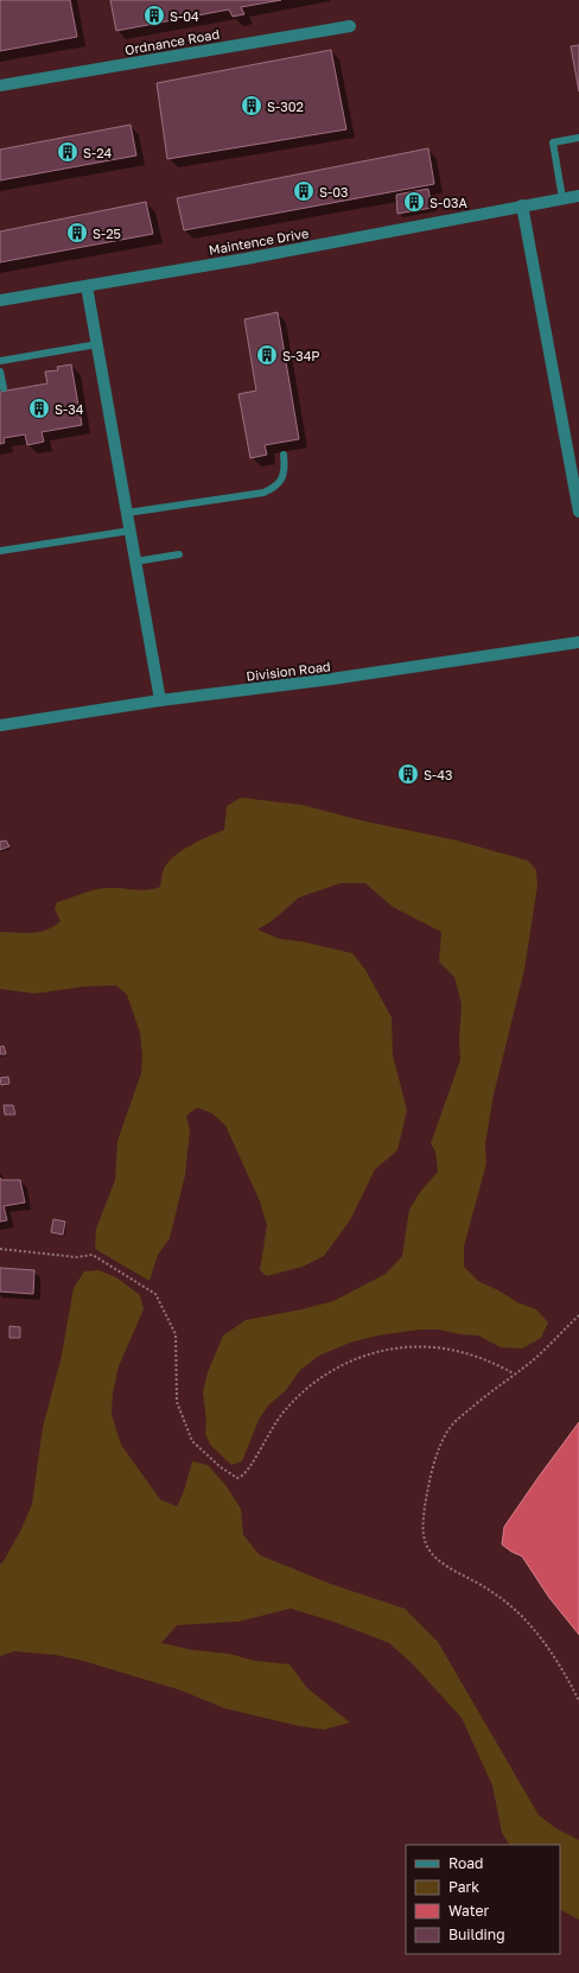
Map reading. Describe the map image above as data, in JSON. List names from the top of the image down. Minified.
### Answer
{"streets":{"street":["Ordnance Road","Maintence Drive","Division Road"]},"places":{"building":["S-04","S-302","S-24","S-03","S-03A","S-25","S-34P","S-34","S-43"]},"legend":["Road","Park","Water","Building"]}
